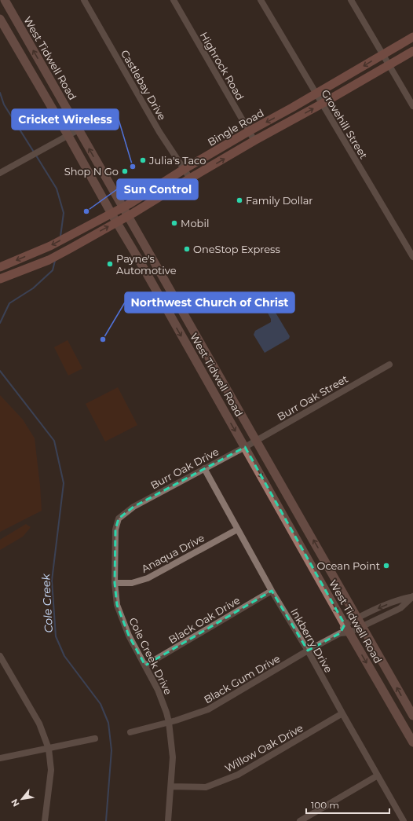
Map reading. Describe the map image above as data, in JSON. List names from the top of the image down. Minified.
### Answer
{"streets":{"main road":["West Tidwell Road","Bingle Road"],"street":["Highrock Road","Castlebay Drive","Grovehill Street","Burr Oak Street","Burr Oak Drive","Anaqua Drive","Black Oak Drive","Inkberry Drive","Cole Creek Drive","Black Gum Drive","Willow Oak Drive"]},"crossings":[["West Tidwell Road","Bingle Road"],["West Tidwell Road","Burr Oak Street"],["West Tidwell Road","Burr Oak Drive"],["West Tidwell Road","Black Gum Drive"],["Highrock Road","Bingle Road"],["Castlebay Drive","Bingle Road"],["Grovehill Street","Bingle Road"],["Burr Oak Street","Burr Oak Drive"],["Burr Oak Drive","Inkberry Drive"],["Burr Oak Drive","Cole Creek Drive"],["Anaqua Drive","Inkberry Drive"],["Anaqua Drive","Cole Creek Drive"],["Black Oak Drive","Inkberry Drive"],["Black Oak Drive","Cole Creek Drive"],["Inkberry Drive","Black Gum Drive"],["Inkberry Drive","Willow Oak Drive"],["Cole Creek Drive","Black Gum Drive"],["Cole Creek Drive","Willow Oak Drive"]],"water":["Cole Creek"],"places":["Julia's Taco","Cricket Wireless","Shop N Go","Family Dollar","Sun Control","Mobil","OneStop Express","Payne's Automotive","Northwest Church of Christ","Ocean Point"],"scale_bar":"100 m","north":"bottom left"}
